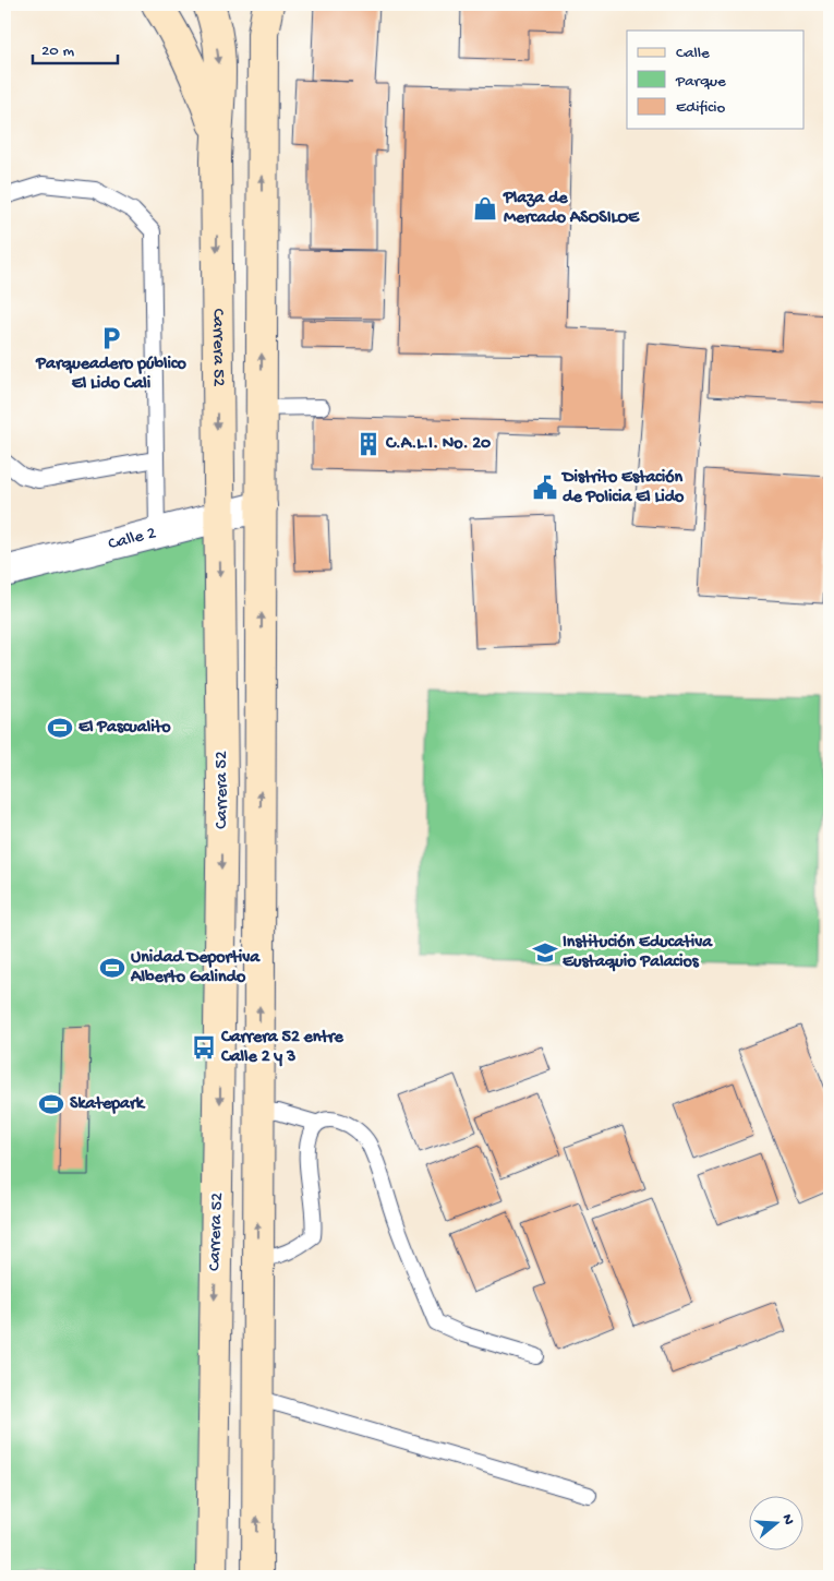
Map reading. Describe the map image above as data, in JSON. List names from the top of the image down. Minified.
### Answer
{"streets":{"main road":["Carrera 52"],"street":["Calle 2"]},"crossings":[["Carrera 52","Calle 2"]],"places":{"shop":["Plaza de Mercado ASOSILOE"],"parking":["Parqueadero público El Lido Cali"],"building":["C.A.L.I. No. 20"],"public building":["Distrito Estación de Policia El Lido"],"sports":["El Pascualito","Unidad Deportiva Alberto Galindo","Skatepark"],"school or university":["Institución Educativa Eustaquio Palacios"],"bus stop":["Carrera 52 entre Calle 2 y 3"]},"legend":["Calle","Parque","Edificio"],"scale_bar":"20 m","north":"right"}
